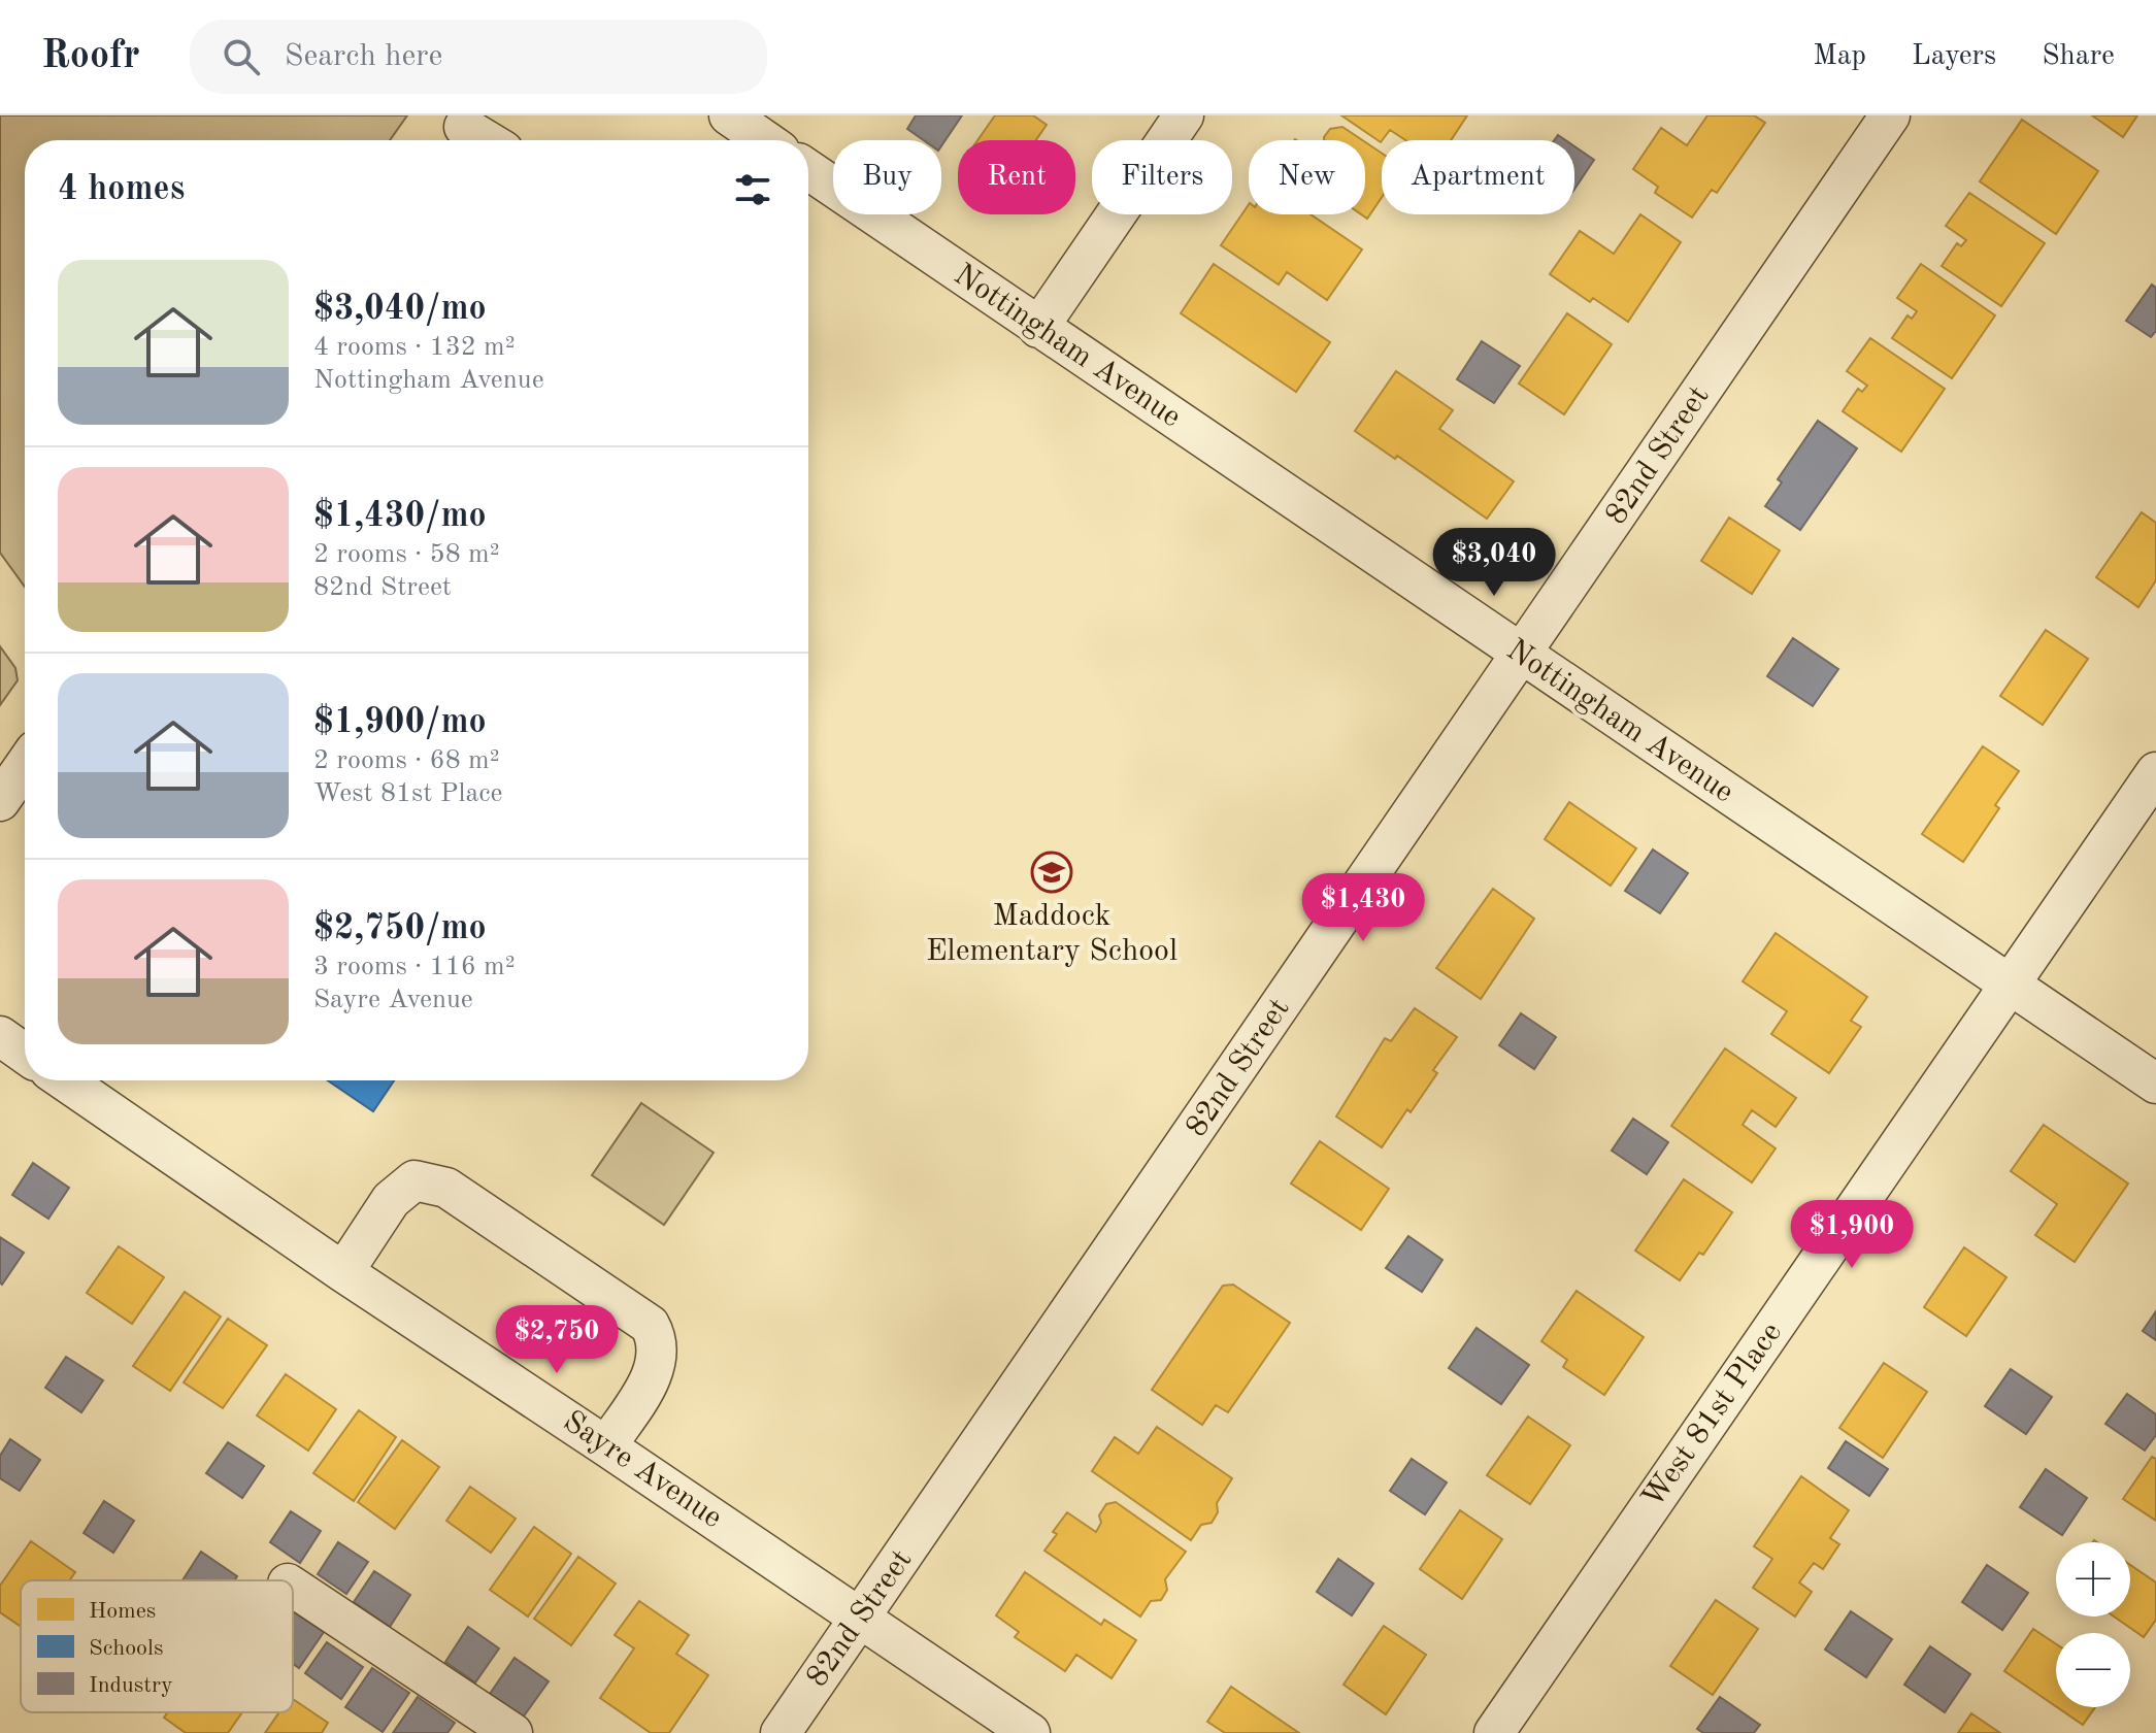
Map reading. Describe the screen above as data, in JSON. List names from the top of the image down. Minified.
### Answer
{"streets":{"street":["Nottingham Avenue","82nd Street","West 81st Place","Sayre Avenue"]},"crossings":[["Nottingham Avenue","82nd Street"],["Nottingham Avenue","West 81st Place"],["82nd Street","Sayre Avenue"]],"places":{"school or university":["Maddock Elementary School"]},"legend":["Homes","Schools","Industry"],"page":{"header":"Roofr","search":"Search here","nav":["Map","Layers","Share"],"chip":["Buy","Rent","Filters","New","Apartment"],"heading":"4 homes","list":[{"name":"$3,040/mo","note":"4 rooms · 132 m² · Nottingham Avenue"},{"name":"$1,430/mo","note":"2 rooms · 58 m² · 82nd Street"},{"name":"$1,900/mo","note":"2 rooms · 68 m² · West 81st Place"},{"name":"$2,750/mo","note":"3 rooms · 116 m² · Sayre Avenue"}],"price":["$3,040","$1,430","$1,900","$2,750"],"map_buttons":["+","−"]}}
